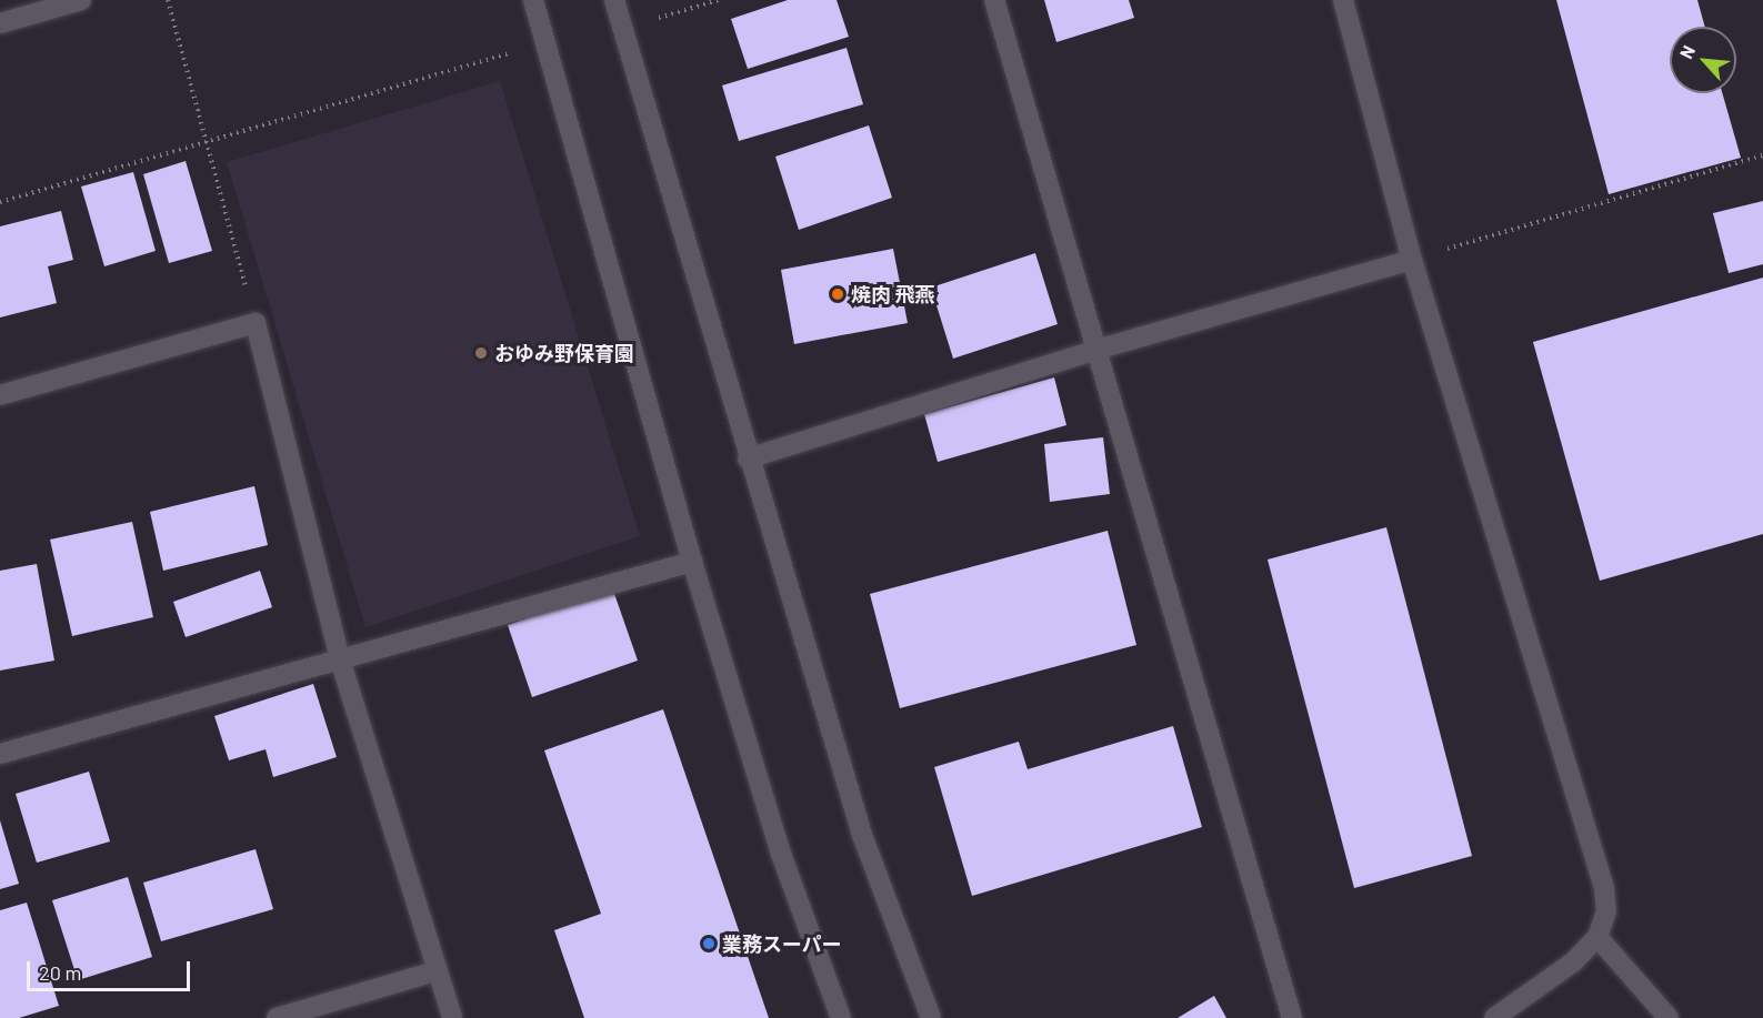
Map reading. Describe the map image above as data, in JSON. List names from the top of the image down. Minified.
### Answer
{"places":["焼肉 飛燕","おゆみ野保育園","業務スーパー"],"scale_bar":"20 m","north":"top left"}
